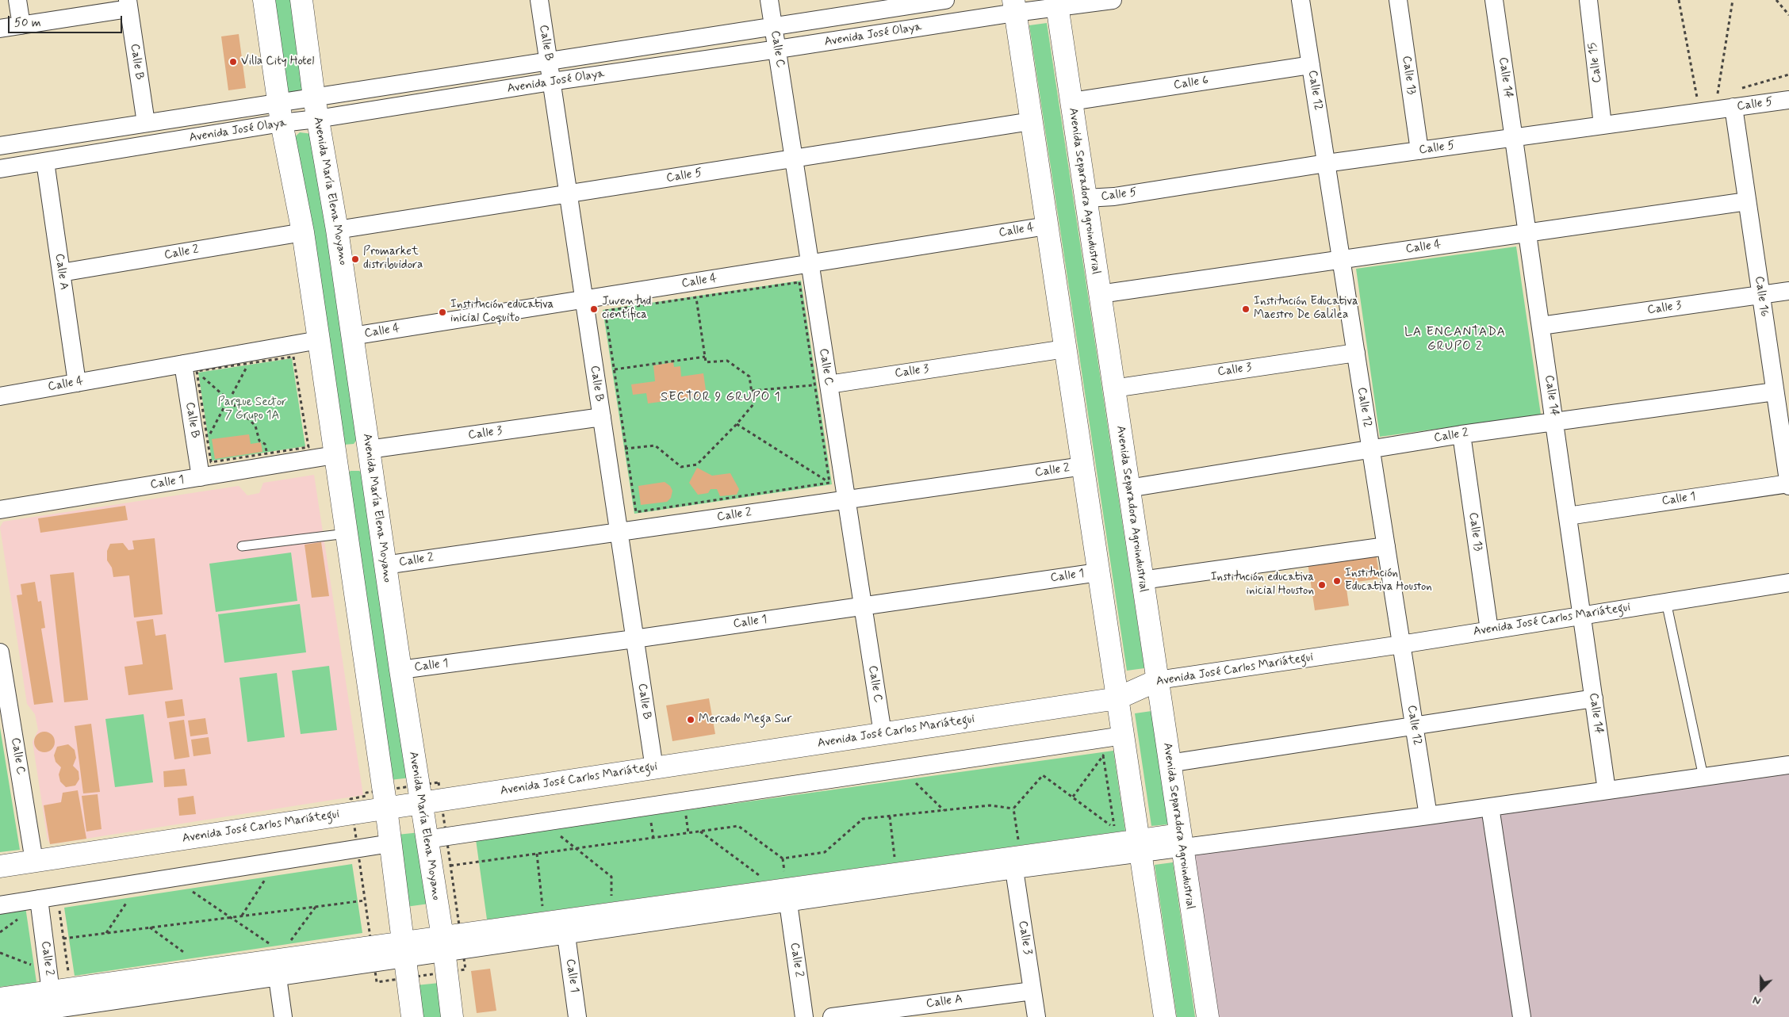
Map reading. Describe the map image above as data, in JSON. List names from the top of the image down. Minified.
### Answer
{"streets":{"street":["Avenida José Olaya","Calle B","Calle C","Calle 15","Calle 13","Calle 14","Calle 6","Calle 12","Calle 5","Avenida María Elena Moyano","Avenida Separadora Agroindustrial","Calle 4","Calle 2","Calle A","Calle 16","Calle 3","Calle 1","Avenida José Carlos Mariátegui"]},"crossings":[["Avenida José Olaya","Calle B"],["Avenida José Olaya","Calle C"],["Avenida José Olaya","Avenida María Elena Moyano"],["Avenida José Olaya","Avenida Separadora Agroindustrial"],["Avenida José Olaya","Calle A"],["Calle B","Calle 5"],["Calle B","Calle 4"],["Calle B","Calle 2"],["Calle B","Calle 3"],["Calle B","Calle 1"],["Calle B","Avenida José Carlos Mariátegui"],["Calle C","Calle 5"],["Calle C","Calle 4"],["Calle C","Calle 2"],["Calle C","Calle 3"],["Calle C","Calle 1"],["Calle C","Avenida José Carlos Mariátegui"],["Calle 15","Calle 5"],["Calle 13","Calle 5"],["Calle 13","Calle 2"],["Calle 13","Avenida José Carlos Mariátegui"],["Calle 14","Calle 5"],["Calle 14","Calle 4"],["Calle 14","Calle 2"],["Calle 14","Calle 3"],["Calle 14","Calle 1"],["Calle 14","Avenida José Carlos Mariátegui"],["Calle 6","Calle 12"],["Calle 6","Avenida Separadora Agroindustrial"],["Calle 12","Calle 5"],["Calle 12","Calle 4"],["Calle 12","Calle 2"],["Calle 12","Calle 3"],["Calle 12","Avenida José Carlos Mariátegui"],["Calle 5","Avenida María Elena Moyano"],["Calle 5","Avenida Separadora Agroindustrial"],["Calle 5","Calle 16"],["Avenida María Elena Moyano","Calle 4"],["Avenida María Elena Moyano","Calle 2"],["Avenida María Elena Moyano","Calle 3"],["Avenida María Elena Moyano","Calle 1"],["Avenida María Elena Moyano","Avenida José Carlos Mariátegui"],["Avenida Separadora Agroindustrial","Calle 4"],["Avenida Separadora Agroindustrial","Calle 2"],["Avenida Separadora Agroindustrial","Calle 3"],["Avenida Separadora Agroindustrial","Avenida José Carlos Mariátegui"],["Calle 4","Calle A"],["Calle 4","Calle 16"],["Calle 2","Calle A"],["Calle 2","Calle 16"],["Calle A","Calle 3"],["Calle 16","Calle 3"],["Calle 16","Calle 1"]],"districts":["LA ENCANTADA GRUPO 2","SECTOR 9 GRUPO 1"],"parks":["Parque Sector 7 Grupo 1A"],"places":["Villa City Hotel","Promarket distribuidora","Juventud científica","Institución Educativa Maestro De Galilea","Institución educativa inicial Coquito","Institución Educativa Houston","Institución educativa inicial Houston","Mercado Mega Sur"],"scale_bar":"50 m","north":"bottom"}
